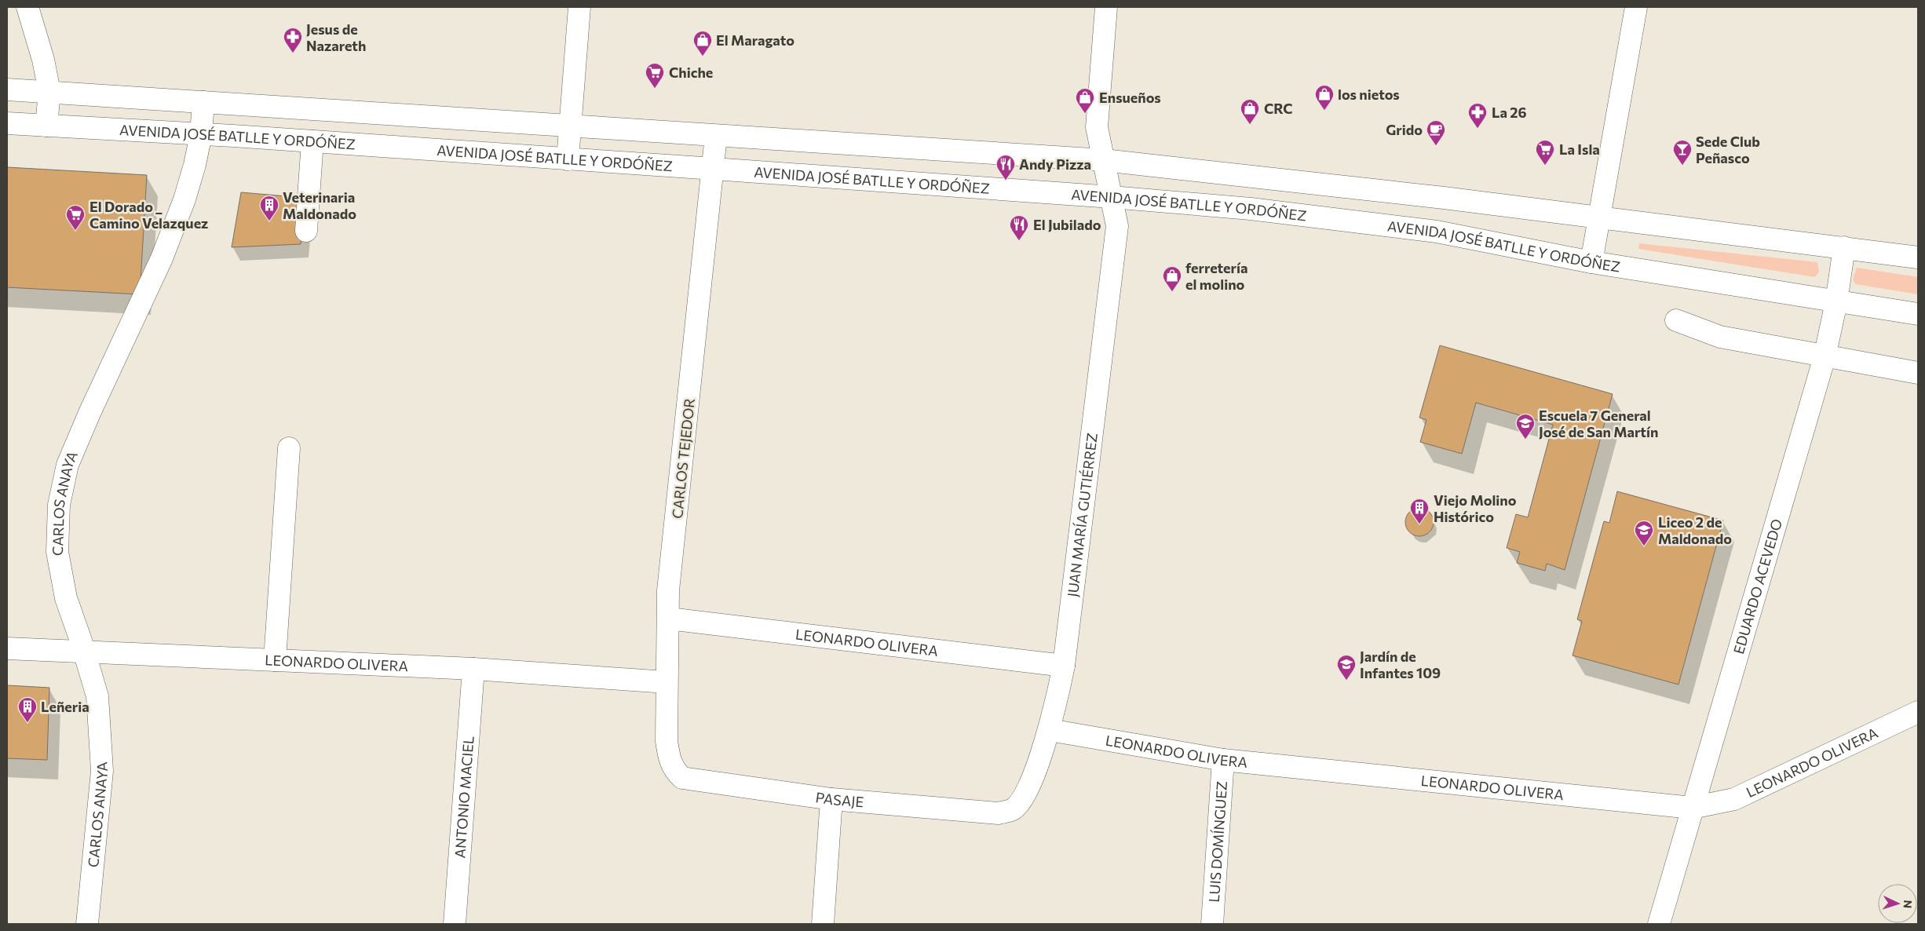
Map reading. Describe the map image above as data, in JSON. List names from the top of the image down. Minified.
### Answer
{"streets":{"street":["AVENIDA JOSÉ BATLLE Y ORDÓÑEZ","CARLOS TEJEDOR","CARLOS ANAYA","JUAN MARÍA GUTIÉRREZ","EDUARDO ACEVEDO","LEONARDO OLIVERA","ANTONIO MACIEL","PASAJE","LUIS DOMÍNGUEZ"]},"crossings":[["AVENIDA JOSÉ BATLLE Y ORDÓÑEZ","CARLOS TEJEDOR"],["AVENIDA JOSÉ BATLLE Y ORDÓÑEZ","CARLOS ANAYA"],["AVENIDA JOSÉ BATLLE Y ORDÓÑEZ","JUAN MARÍA GUTIÉRREZ"],["AVENIDA JOSÉ BATLLE Y ORDÓÑEZ","EDUARDO ACEVEDO"],["CARLOS TEJEDOR","LEONARDO OLIVERA"],["CARLOS TEJEDOR","PASAJE"],["CARLOS ANAYA","LEONARDO OLIVERA"],["JUAN MARÍA GUTIÉRREZ","LEONARDO OLIVERA"],["JUAN MARÍA GUTIÉRREZ","PASAJE"],["EDUARDO ACEVEDO","LEONARDO OLIVERA"],["LEONARDO OLIVERA","ANTONIO MACIEL"],["LEONARDO OLIVERA","LUIS DOMÍNGUEZ"]],"places":{"pharmacy":["Jesus de Nazareth","La 26"],"shop":["El Maragato","los nietos","Ensueños","CRC","ferretería el molino"],"supermarket":["Chiche","La Isla","El Dorado _ Camino Velazquez"],"cafe":["Grido"],"bar":["Sede Club Peñasco"],"restaurant":["Andy Pizza","El Jubilado"],"building":["Veterinaria Maldonado","Viejo Molino Histórico","Leñeria"],"school or university":["Escuela 7 General José de San Martín","Liceo 2 de Maldonado","Jardín de Infantes 109"]},"north":"right"}
